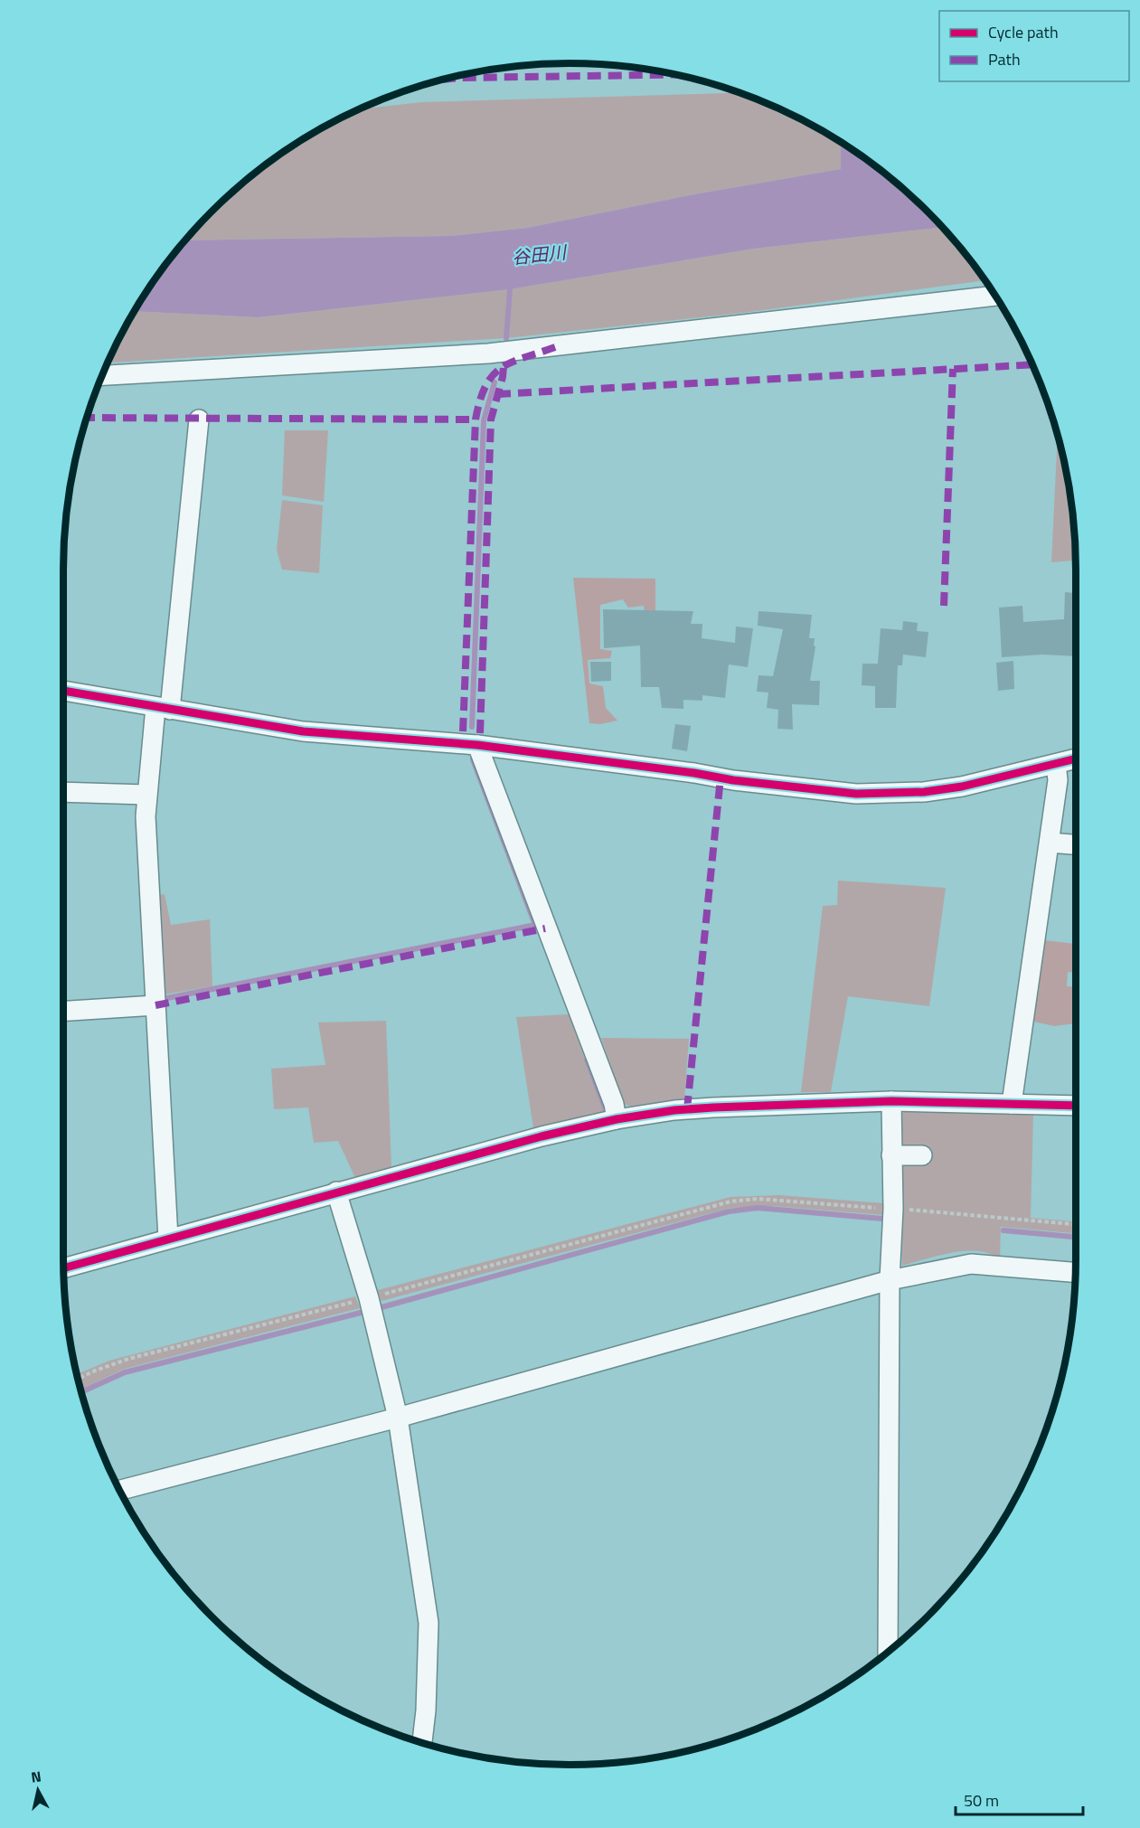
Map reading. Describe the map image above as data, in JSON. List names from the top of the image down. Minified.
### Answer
{"water":["谷田川"],"legend":["Cycle path","Path"],"scale_bar":"50 m","north":"top"}
